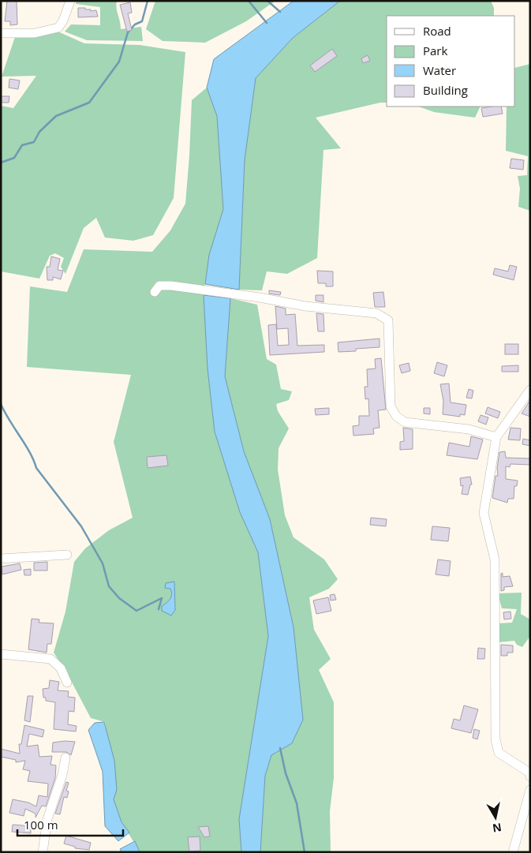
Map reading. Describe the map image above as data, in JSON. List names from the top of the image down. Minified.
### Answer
{"legend":["Road","Park","Water","Building"],"scale_bar":"100 m","north":"bottom"}
